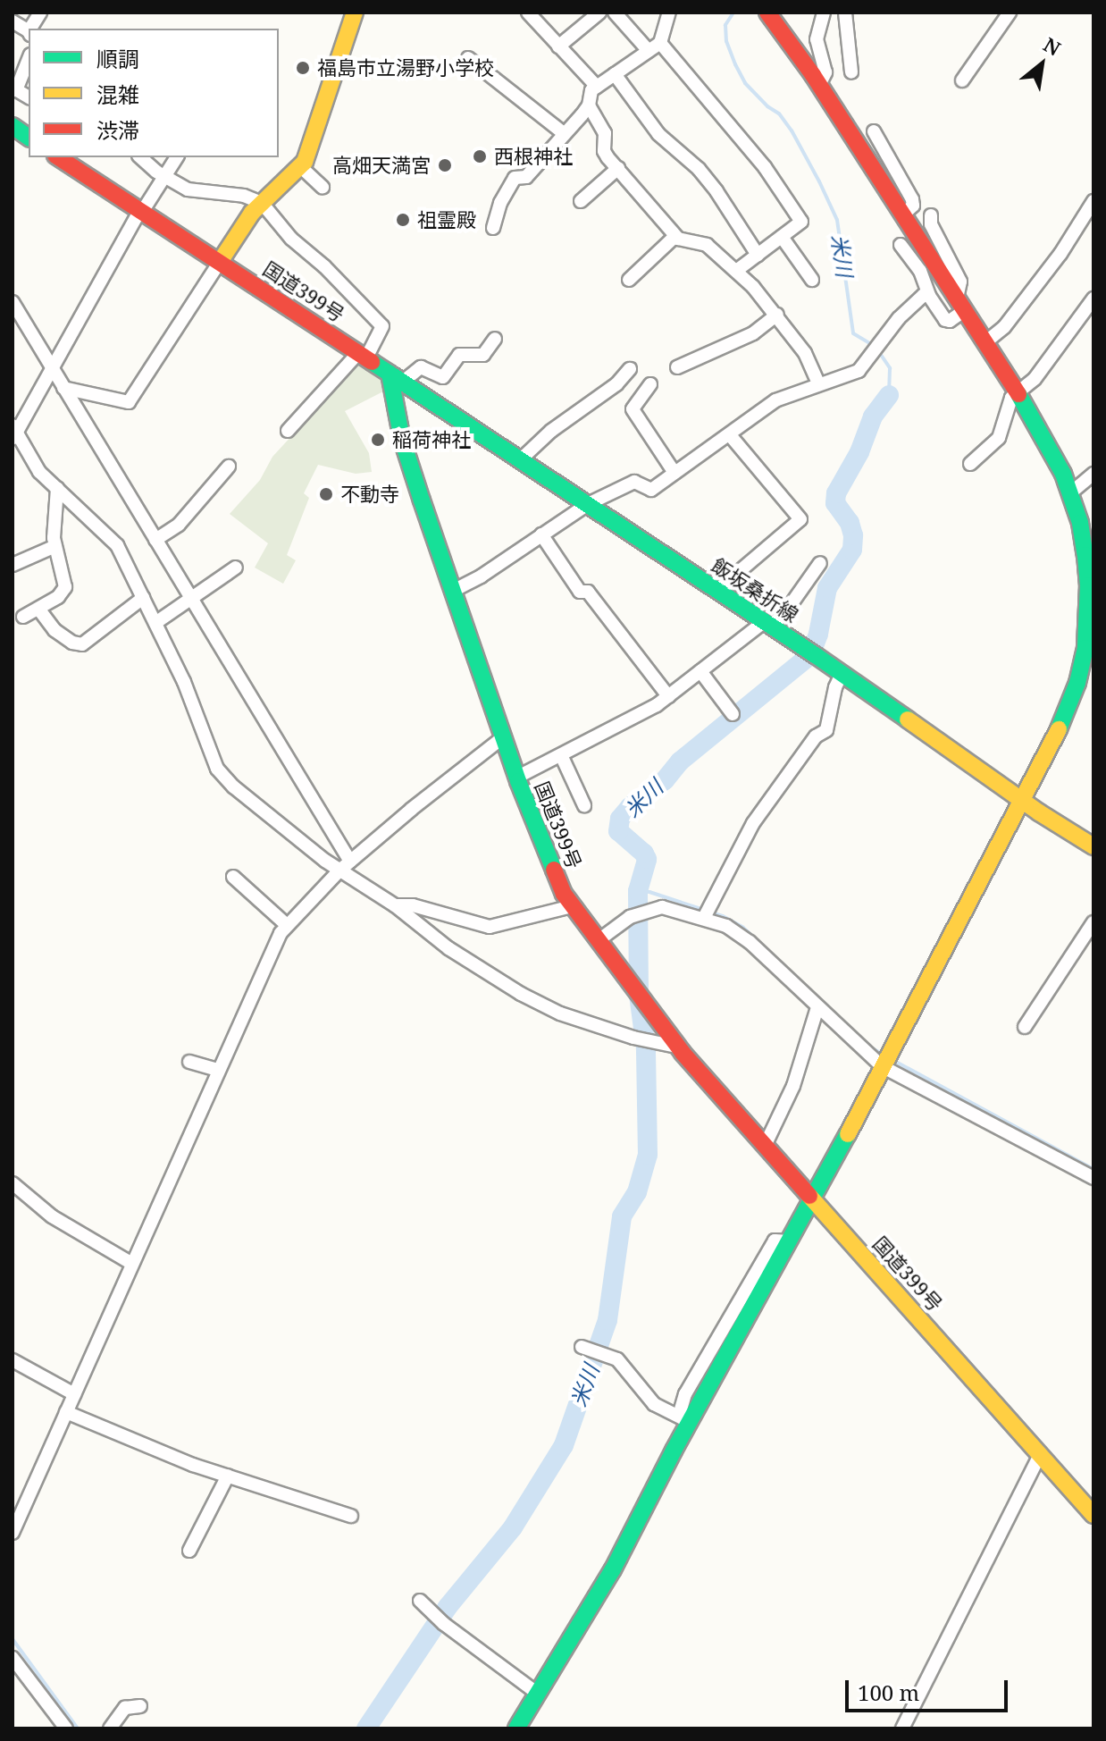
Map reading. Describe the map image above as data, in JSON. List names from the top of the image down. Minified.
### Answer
{"streets":{"main road":["国道399号","飯坂桑折線"]},"crossings":[["国道399号","飯坂桑折線"]],"water":["米川"],"places":["福島市立湯野小学校","西根神社","高畑天満宮","祖霊殿","稲荷神社","不動寺"],"legend":["順調","混雑","渋滞"],"scale_bar":"100 m","north":"top right"}
